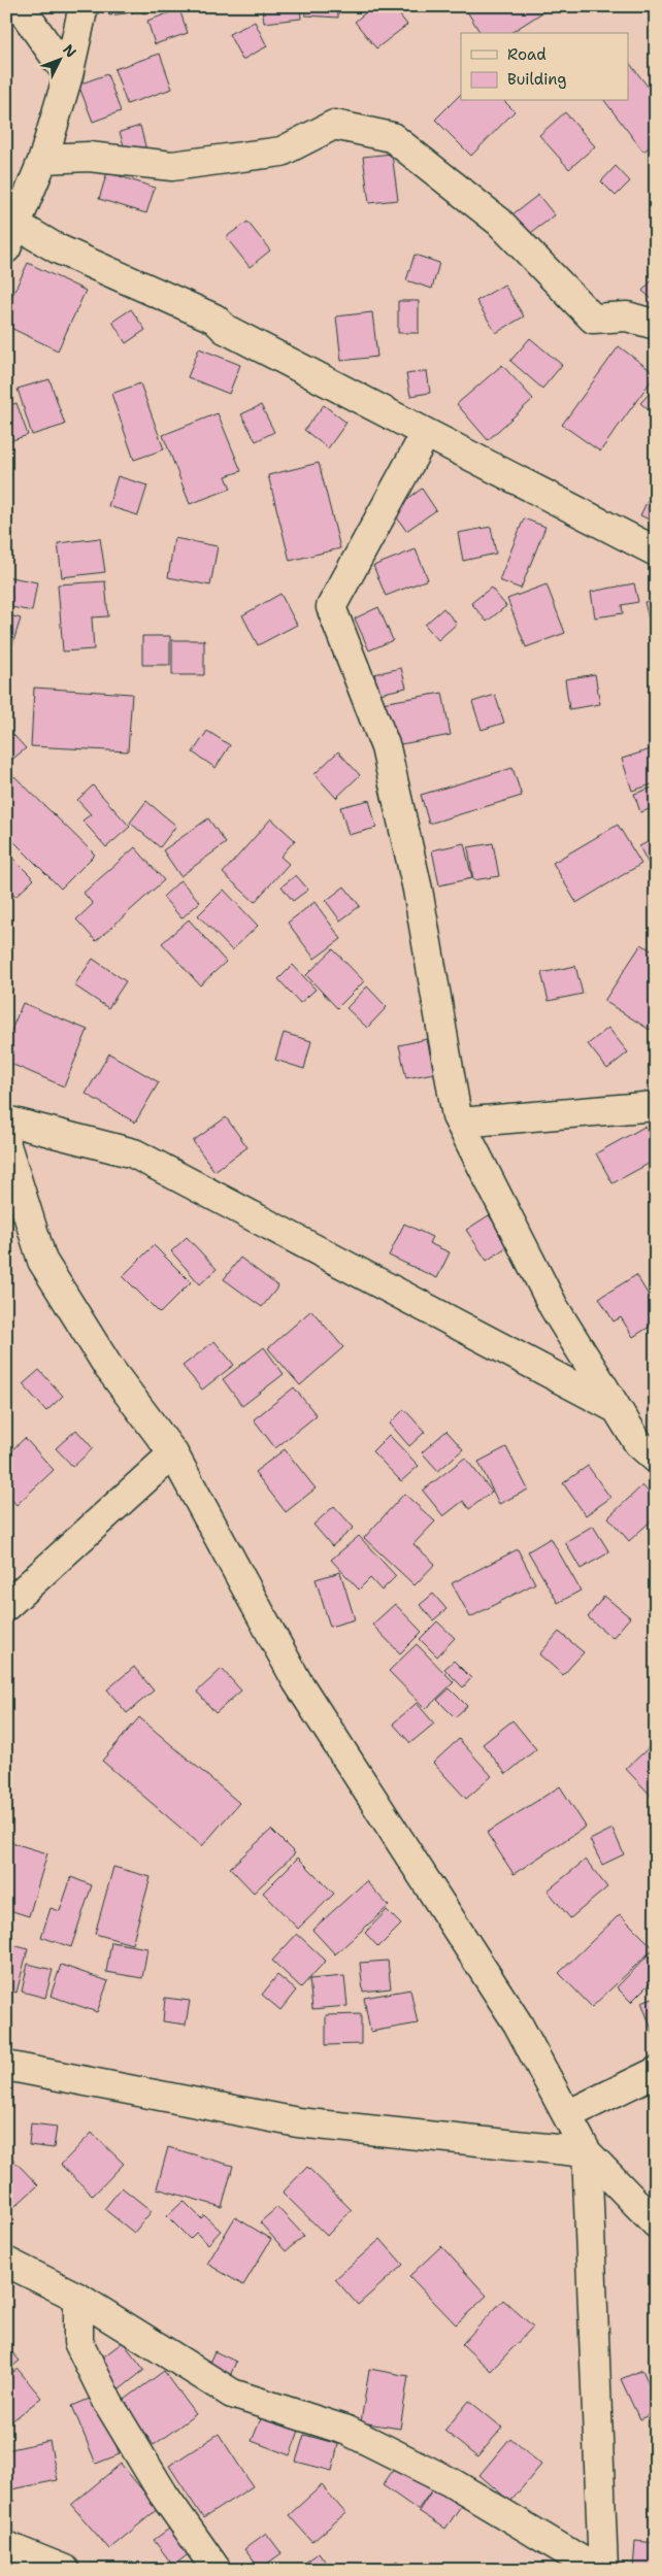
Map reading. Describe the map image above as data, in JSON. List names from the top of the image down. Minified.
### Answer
{"legend":["Road","Building"],"north":"top right"}
